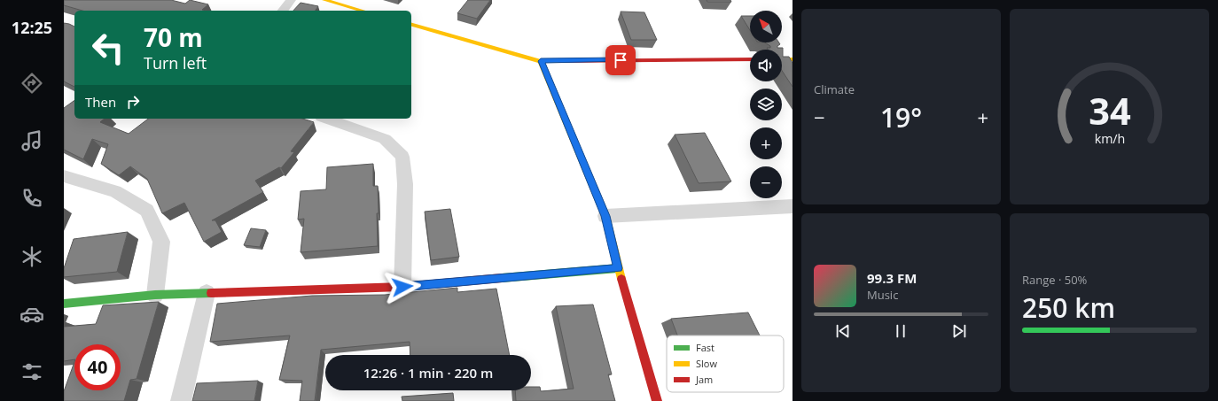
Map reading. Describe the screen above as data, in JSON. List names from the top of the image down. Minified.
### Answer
{"legend":["Fast","Slow","Jam"],"north":"top left","page":{"tabs":"12:25","tile":["Climate",["Range · 50%","250 km"]],"map_buttons":["+","−"],"turn":["70 m","Turn left"],"then":"Then","heat":["−","19°","+"],"song":["99.3 FM","Music"],"limit":"40","trip":"12:26 · 1 min · 220 m","gauge":["34","km/h"]}}
